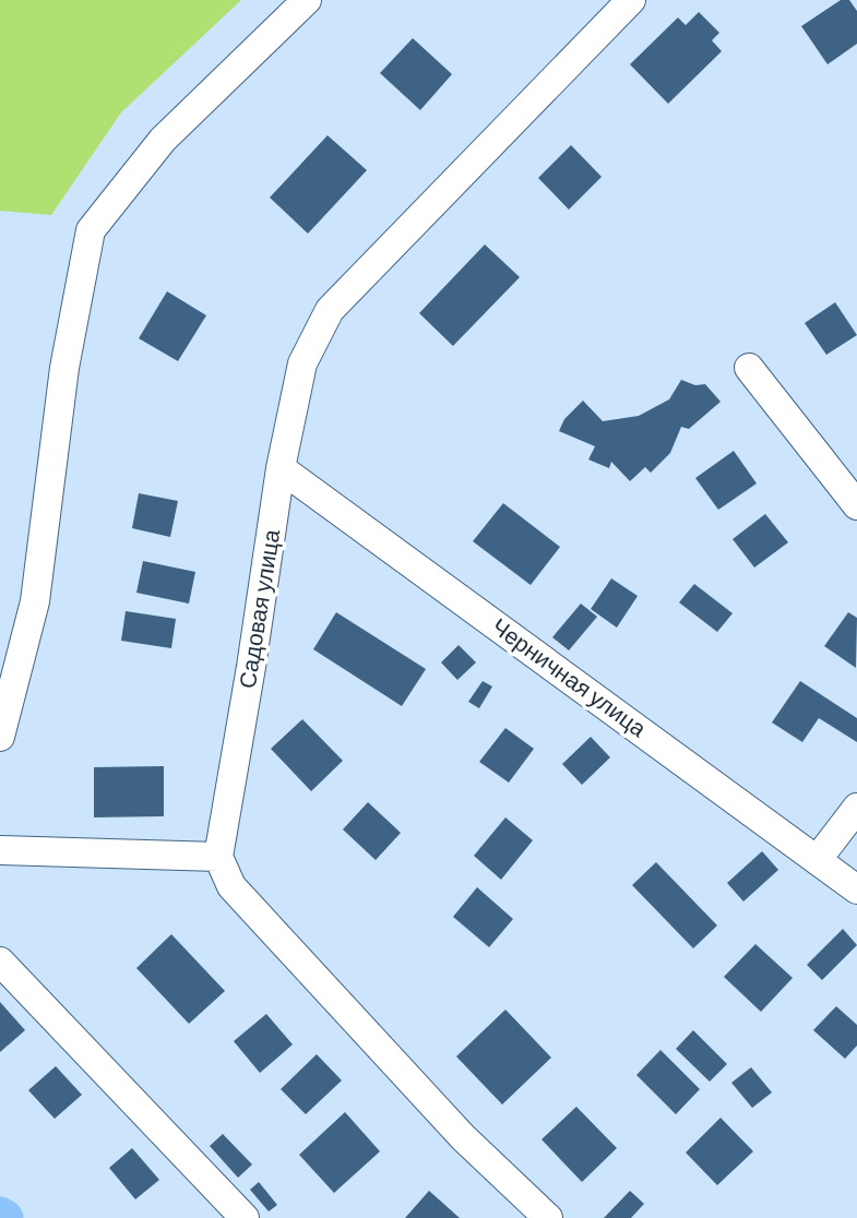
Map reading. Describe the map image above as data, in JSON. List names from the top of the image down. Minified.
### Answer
{"streets":{"street":["Садовая улица","Черничная улица"]},"crossings":[["Садовая улица","Черничная улица"]]}
